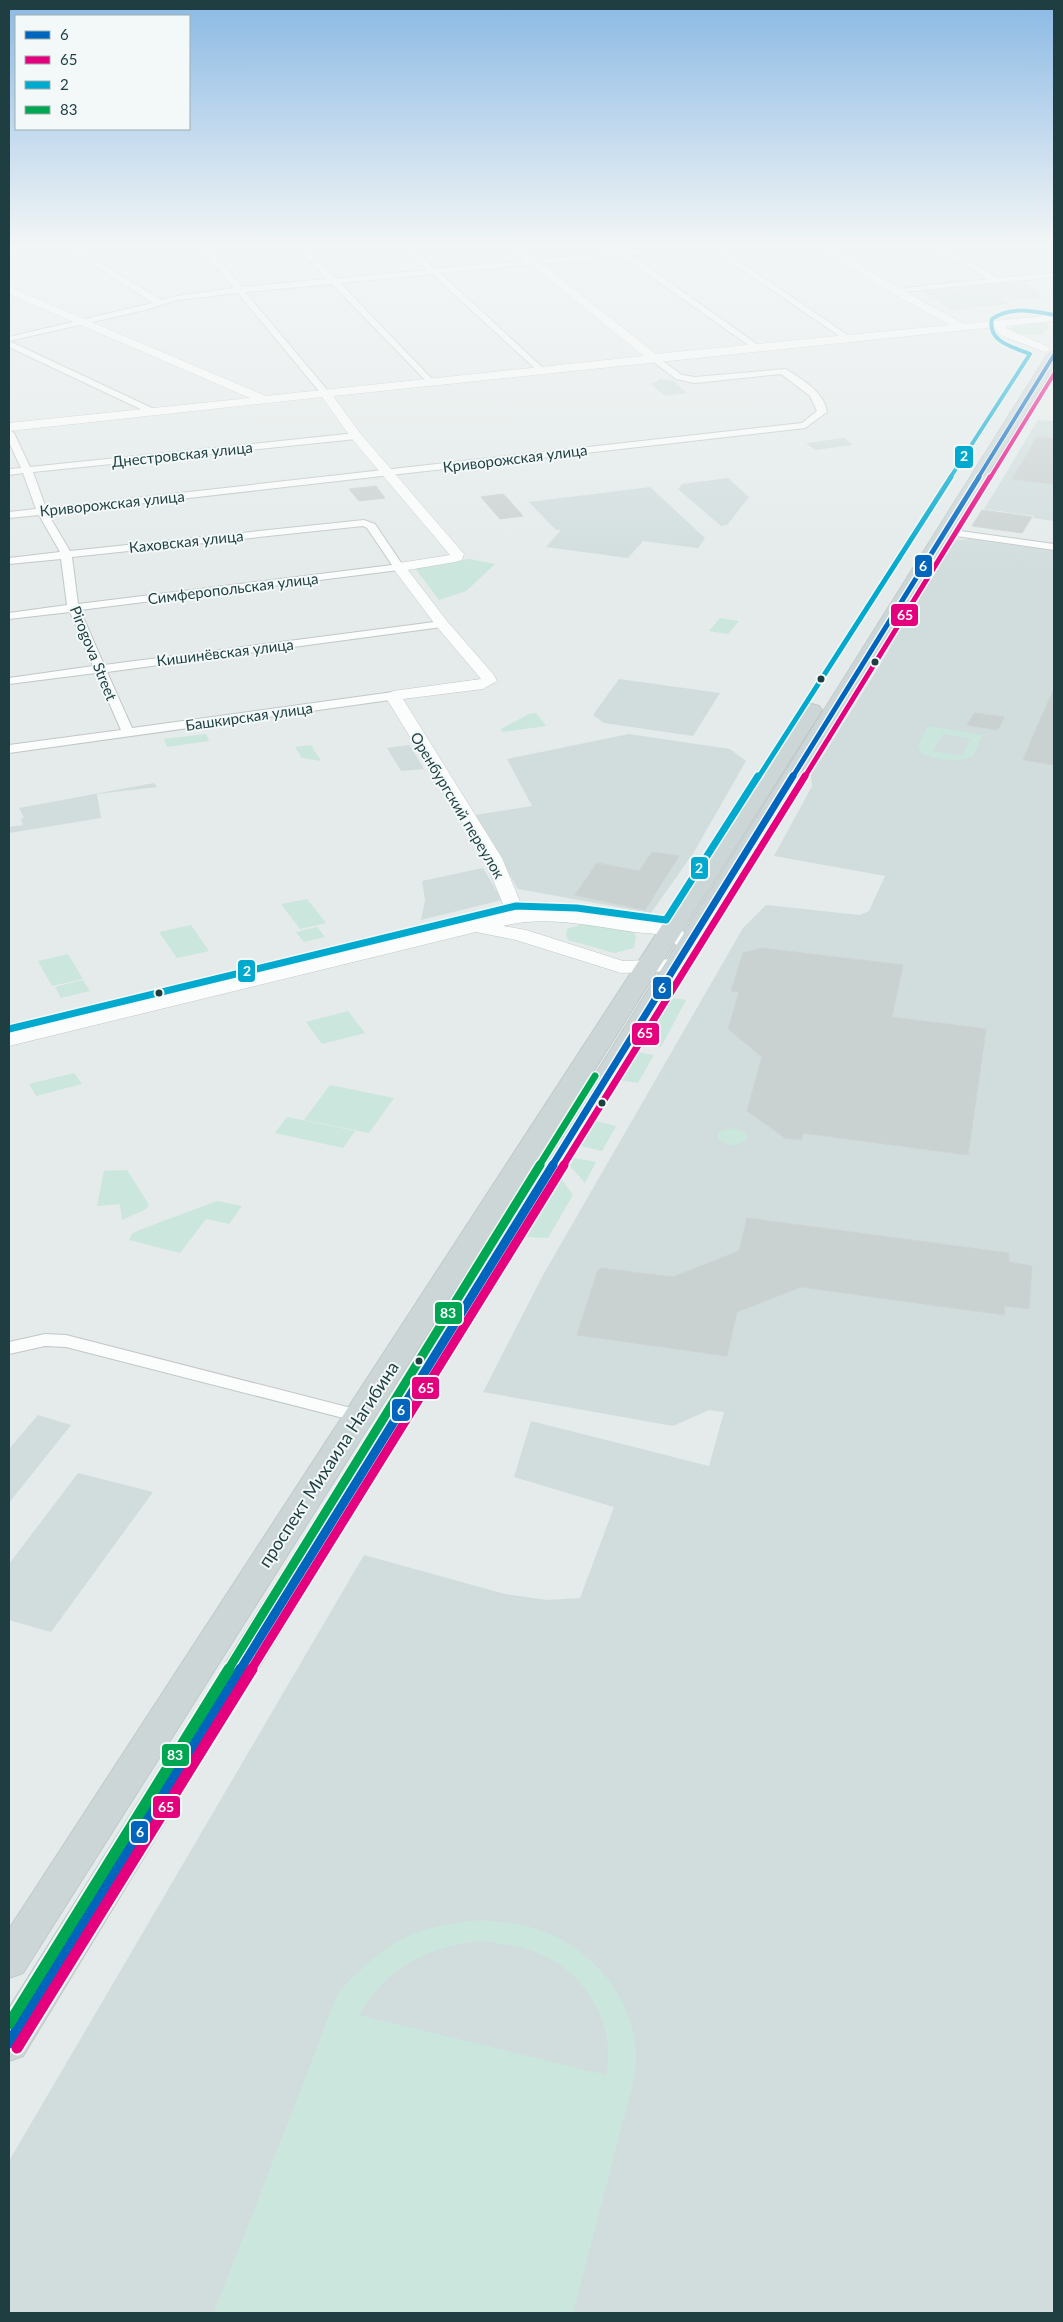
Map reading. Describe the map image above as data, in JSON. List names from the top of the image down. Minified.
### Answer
{"streets":{"main road":["проспект Михаила Нагибина"],"street":["Днестровская улица","Криворожская улица","Каховская улица","Симферопольская улица","Кишинёвская улица","Pirogova Street","Башкирская улица","Оренбургский переулок"]},"crossings":[["Днестровская улица","Pirogova Street"],["Криворожская улица","Симферопольская улица"],["Криворожская улица","Pirogova Street"],["Каховская улица","Симферопольская улица"],["Каховская улица","Pirogova Street"],["Симферопольская улица","Pirogova Street"],["Кишинёвская улица","Pirogova Street"],["Кишинёвская улица","Башкирская улица"],["Pirogova Street","Башкирская улица"],["Башкирская улица","Оренбургский переулок"]],"lines":["transit line 2","transit line 6","transit line 65","transit line 83"],"legend":["6","65","2","83"]}
